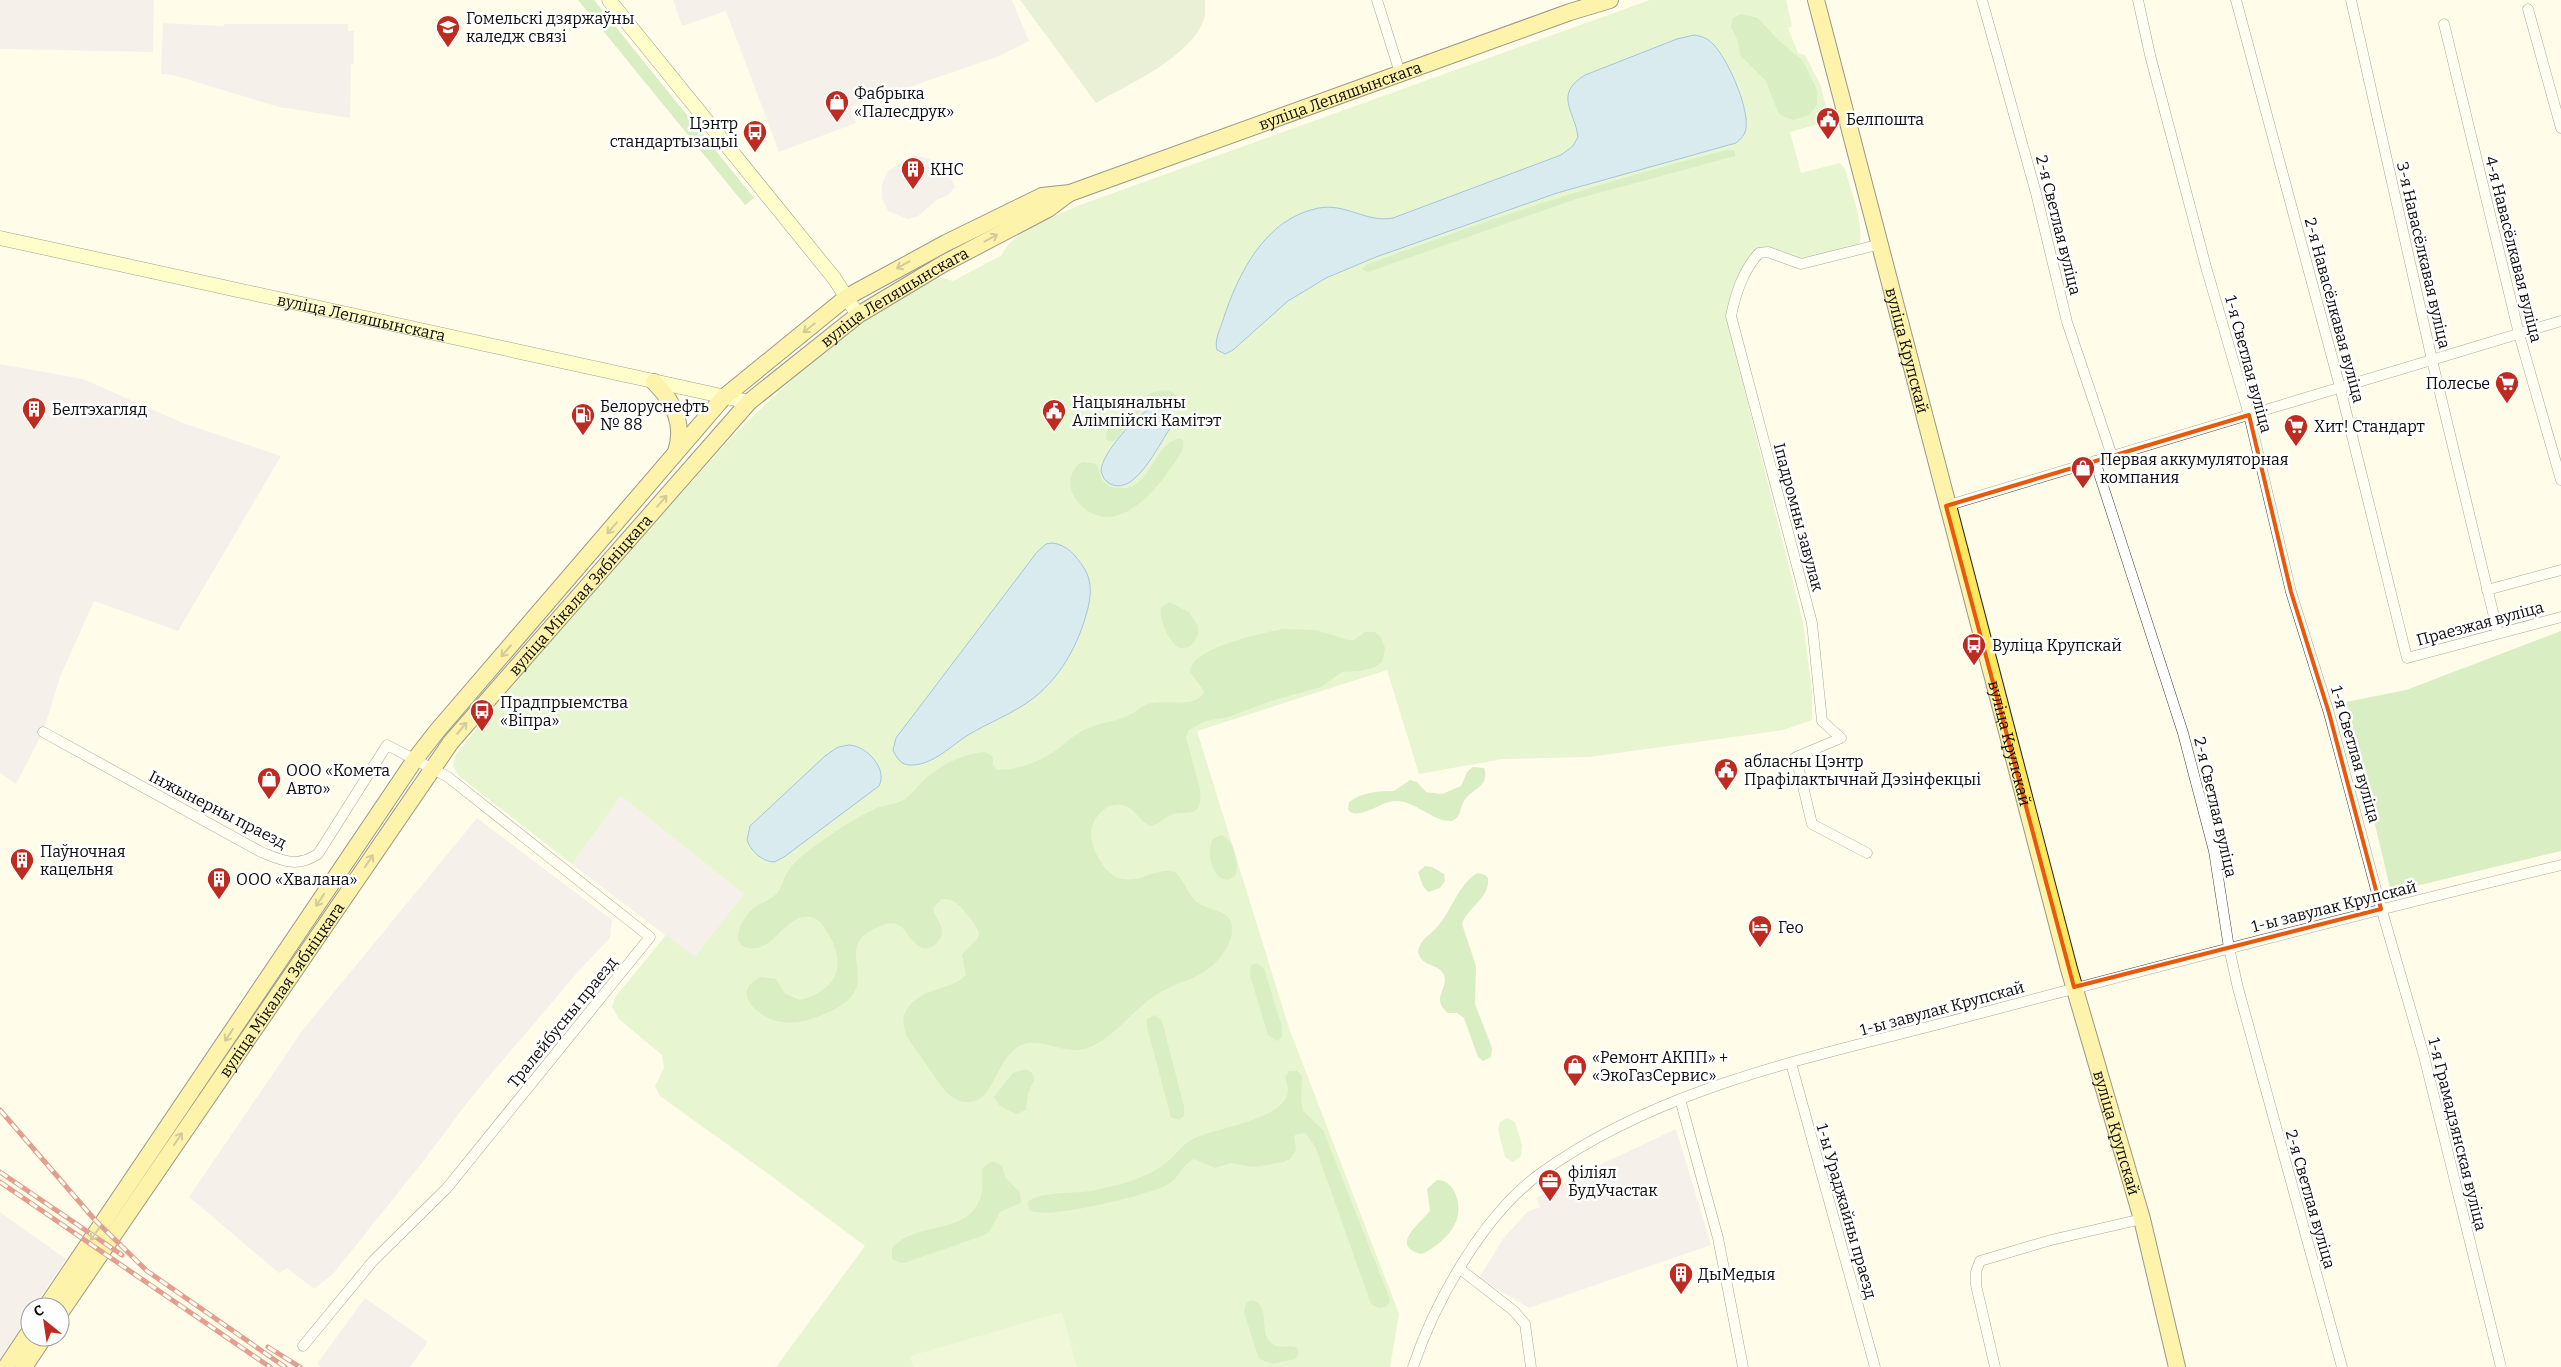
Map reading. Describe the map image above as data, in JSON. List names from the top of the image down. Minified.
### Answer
{"streets":{"main road":["вуліца Лепяшынскага","вуліца Крупскай","вуліца Мікалая Зябніцкага"],"street":["2-я Светлая вуліца","4-я Навасёлкавая вуліца","3-я Навасёлкавая вуліца","2-я Навасёлкавая вуліца","1-я Светлая вуліца","Іпадромны завулак","Праезжая вуліца","Інжынерны праезд","1-ы завулак Крупскай","Тралейбусны праезд","1-я Грамадзянская вуліца","1-ы Ураджайны праезд"]},"crossings":[["вуліца Лепяшынскага","вуліца Мікалая Зябніцкага"],["2-я Светлая вуліца","1-ы завулак Крупскай"],["3-я Навасёлкавая вуліца","Праезжая вуліца"],["2-я Навасёлкавая вуліца","Праезжая вуліца"],["вуліца Крупскай","Іпадромны завулак"],["вуліца Крупскай","1-ы завулак Крупскай"],["1-я Светлая вуліца","1-ы завулак Крупскай"],["1-я Светлая вуліца","1-я Грамадзянская вуліца"],["вуліца Мікалая Зябніцкага","Інжынерны праезд"],["вуліца Мікалая Зябніцкага","Тралейбусны праезд"],["Інжынерны праезд","Тралейбусны праезд"],["1-ы завулак Крупскай","1-я Грамадзянская вуліца"],["1-ы завулак Крупскай","1-ы Ураджайны праезд"]],"places":{"school or university":["Гомельскі дзяржаўны каледж связі"],"shop":["Фабрыка «Палесдрук»","Первая аккумуляторная компания","ООО «Комета Авто»","«Ремонт АКПП» + «ЭкоГазСервис»"],"public building":["Белпошта","Нацыянальны Алімпійскі Камітэт","абласны Цэнтр Прафілактычнай Дэзінфекцыі"],"bus stop":["Цэнтр стандартызацыі","Вуліца Крупскай","Прадпрыемства «Віпра»"],"building":["КНС","Белтэхагляд","Паўночная кацельня","ООО «Хвалана»","ДыМедыя"],"supermarket":["Полесье","Хит! Стандарт"],"fuel station":["Белоруснефть № 88"],"hotel":["Гео"],"office":["філіял БудУчастак"]},"north":"top left"}
